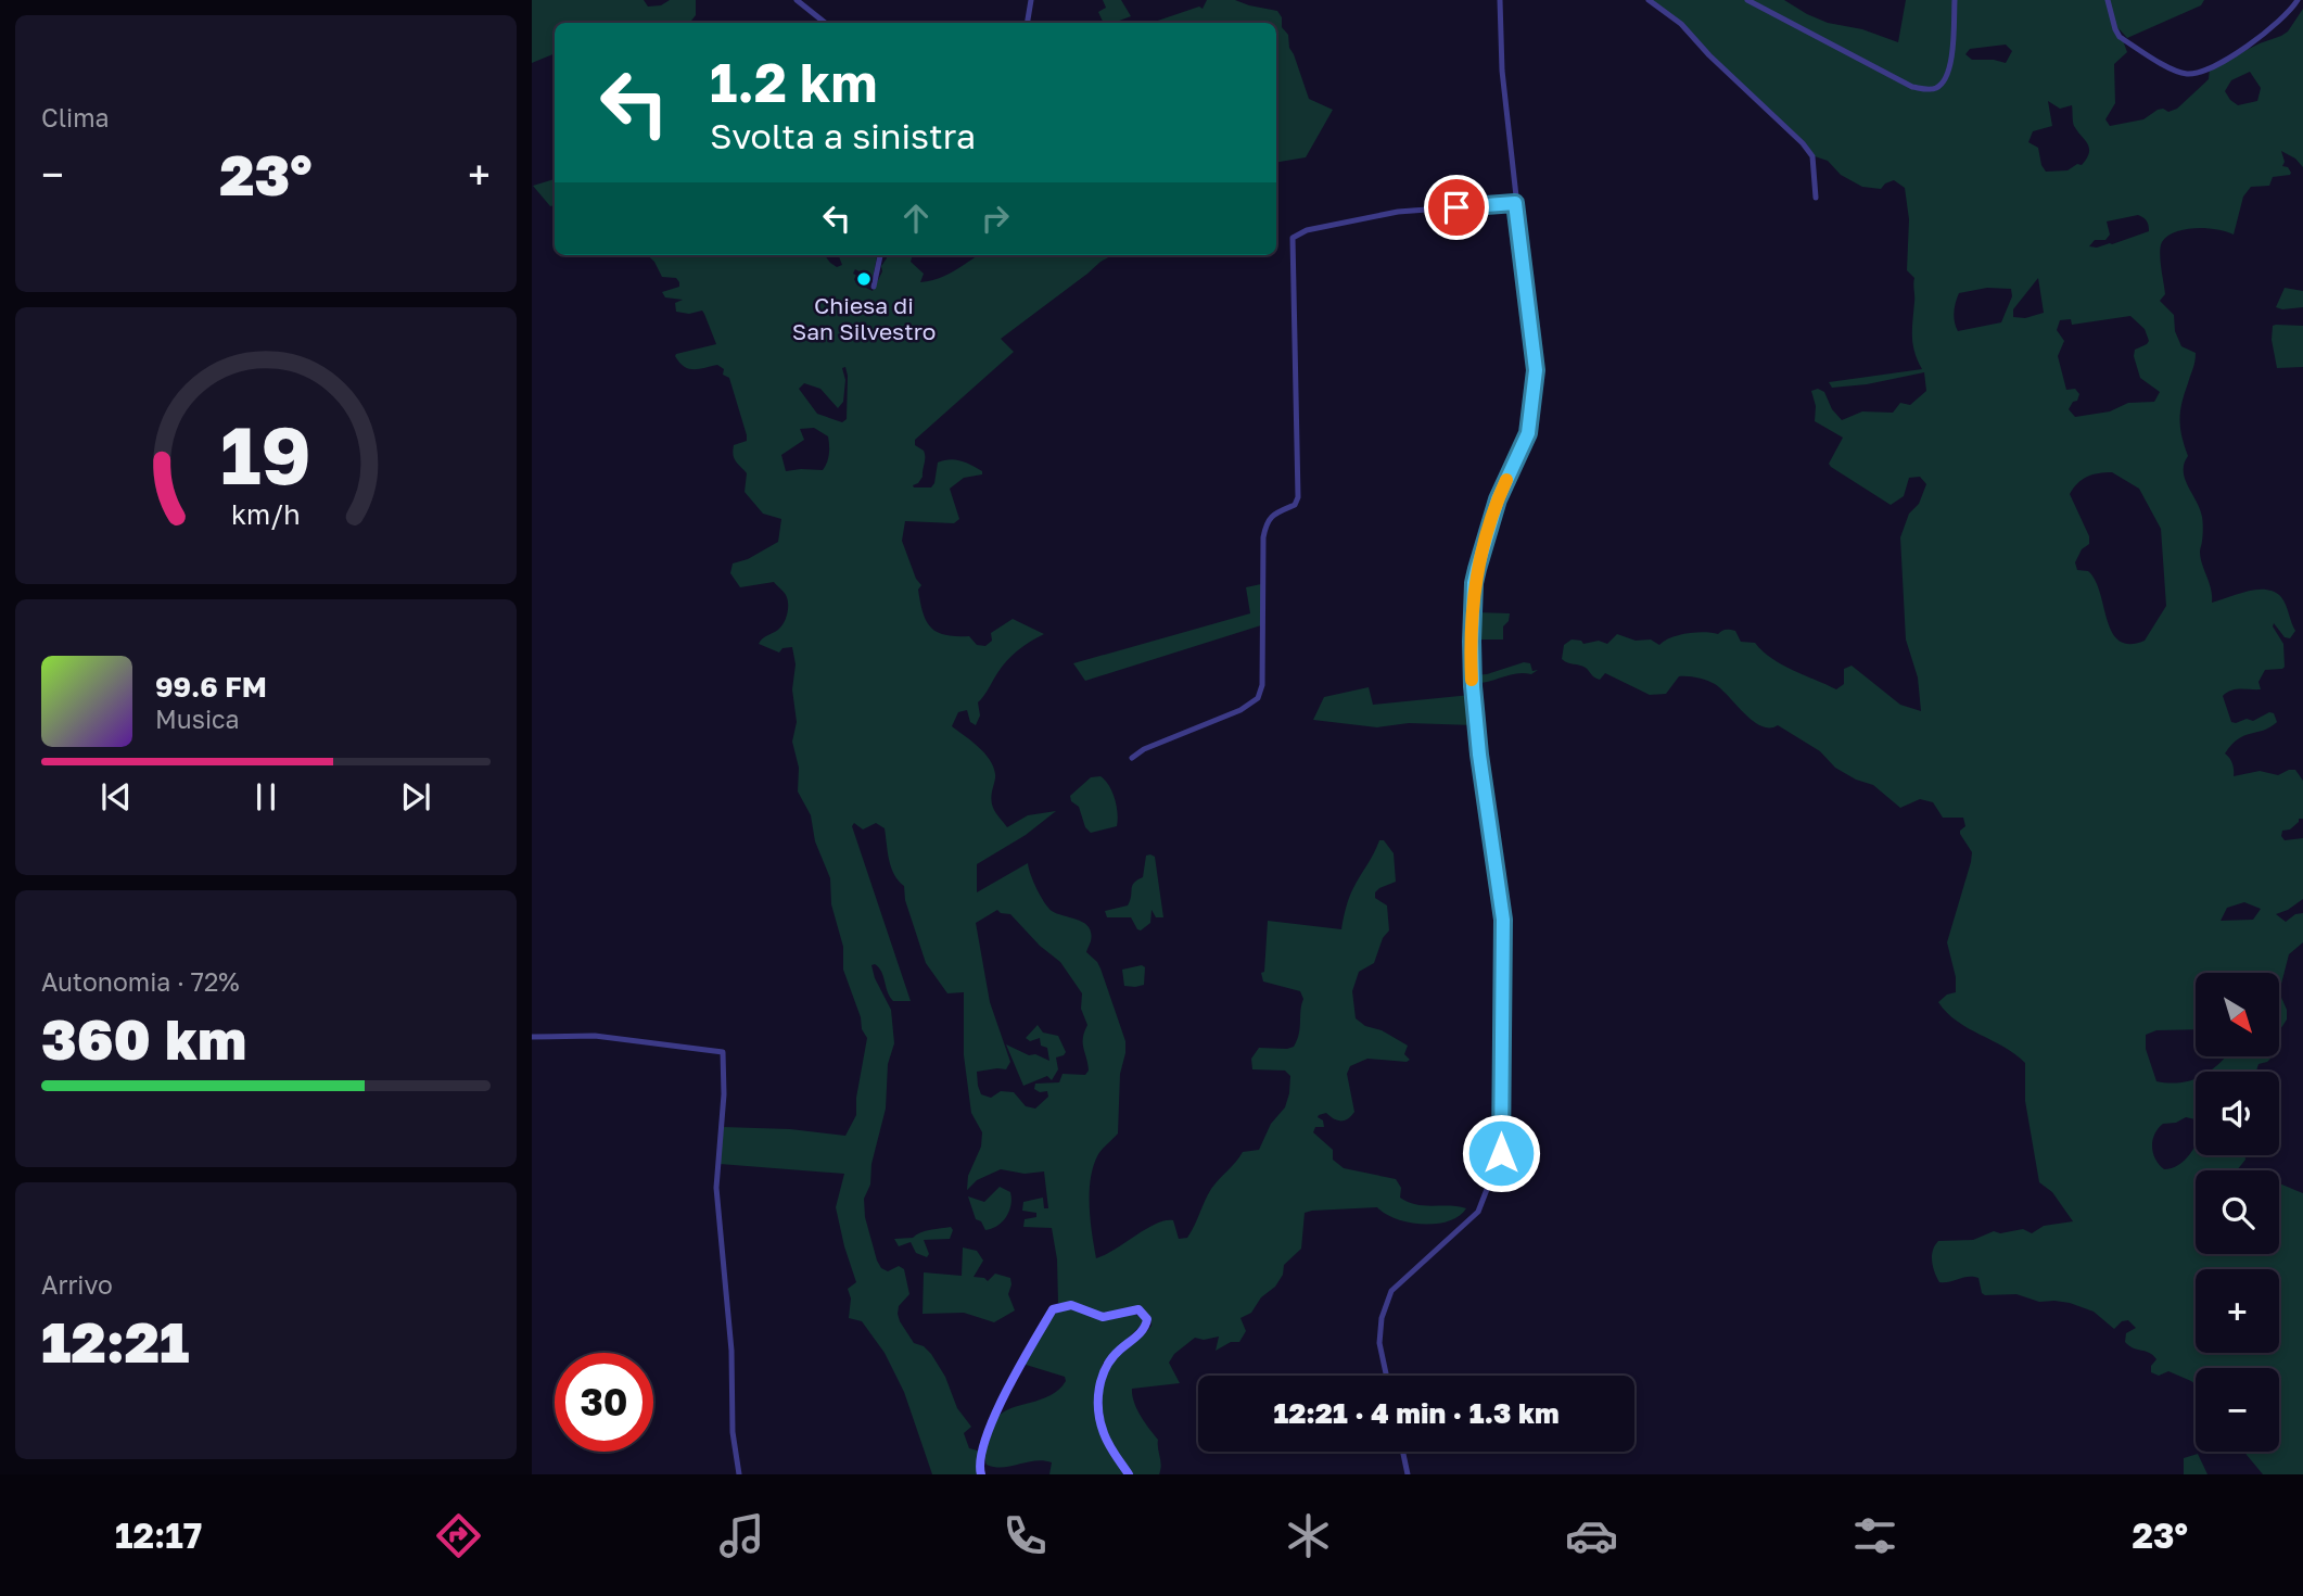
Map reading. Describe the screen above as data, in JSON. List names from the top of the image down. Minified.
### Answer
{"places":["Chiesa di San Silvestro"],"north":"bottom right","page":{"tile":["Clima",["Autonomia · 72%","360 km"],["Arrivo","12:21"]],"turn":["1.2 km","Svolta a sinistra"],"heat":["−","23°","+"],"song":["99.6 FM","Musica"],"map_buttons":["+","−"],"limit":"30","trip":"12:21 · 4 min · 1.3 km","tabs":["12:17","23°"],"gauge":["19","km/h"]}}
